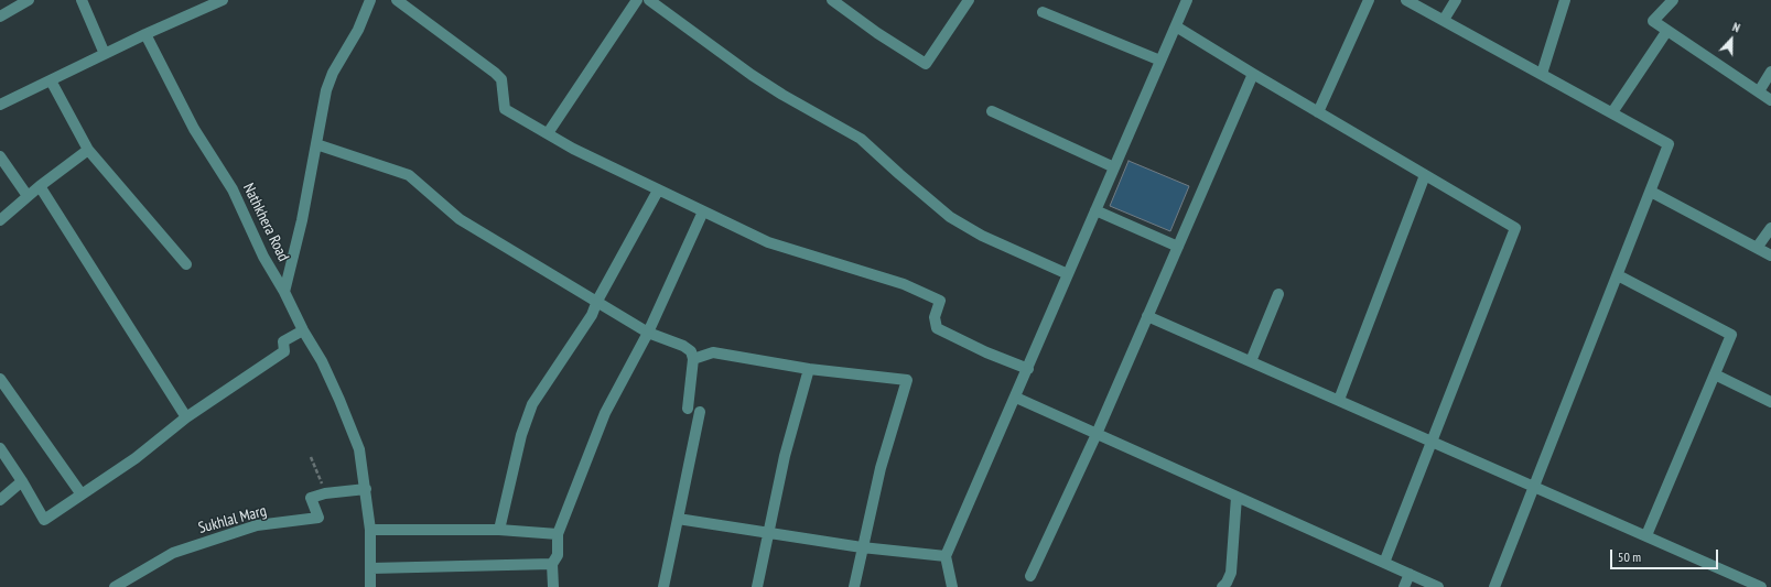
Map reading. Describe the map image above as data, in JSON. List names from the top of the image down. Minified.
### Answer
{"streets":{"street":["Nathkhera Road","Sukhlal Marg"]},"scale_bar":"50 m","north":"top"}
